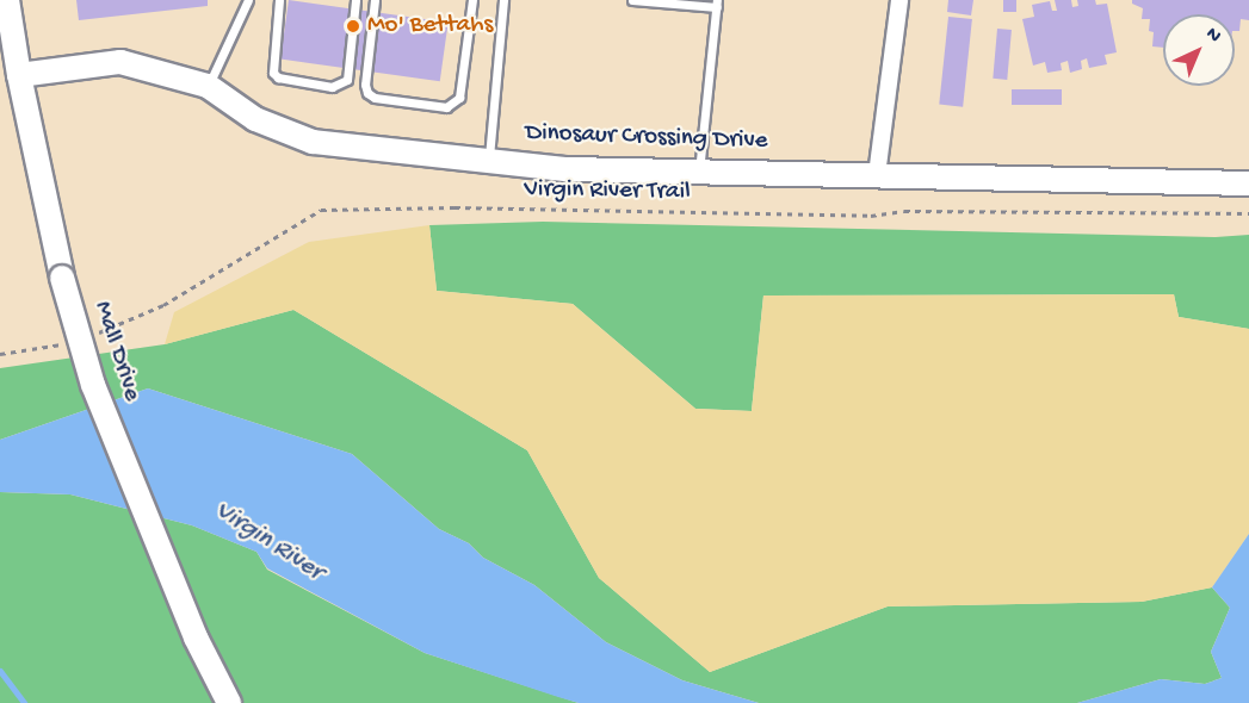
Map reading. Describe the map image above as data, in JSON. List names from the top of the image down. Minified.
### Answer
{"streets":{"street":["Dinosaur Crossing Drive","Mall Drive"],"path":["Virgin River Trail"]},"crossings":[["Dinosaur Crossing Drive","Mall Drive"]],"water":["Virgin River"],"places":["Mo' Bettahs"],"north":"top right"}
